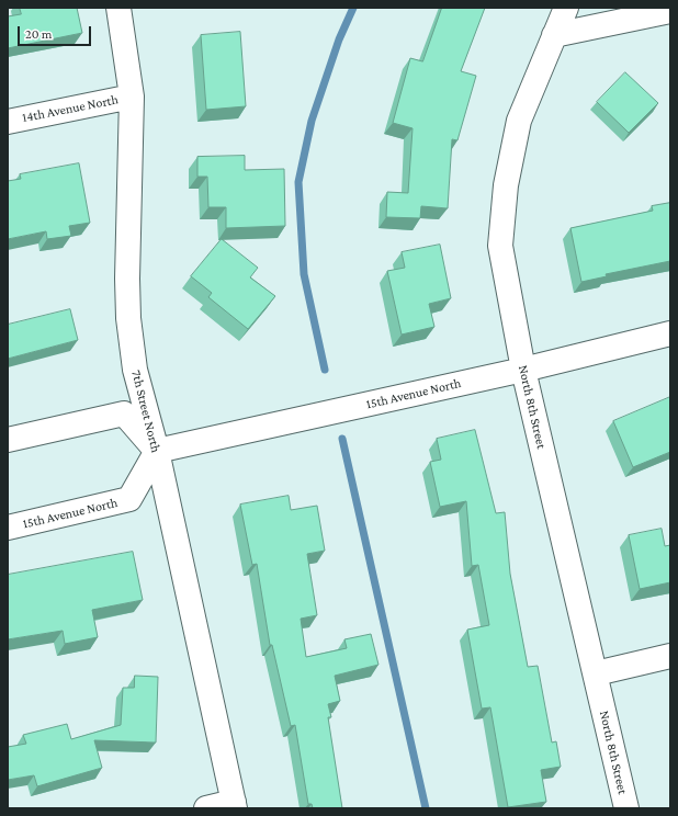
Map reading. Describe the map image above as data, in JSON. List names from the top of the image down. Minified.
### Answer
{"streets":{"street":["14th Avenue North","15th Avenue North","North 8th Street","7th Street North"]},"crossings":[["14th Avenue North","7th Street North"],["15th Avenue North","North 8th Street"],["15th Avenue North","7th Street North"]],"scale_bar":"20 m"}
